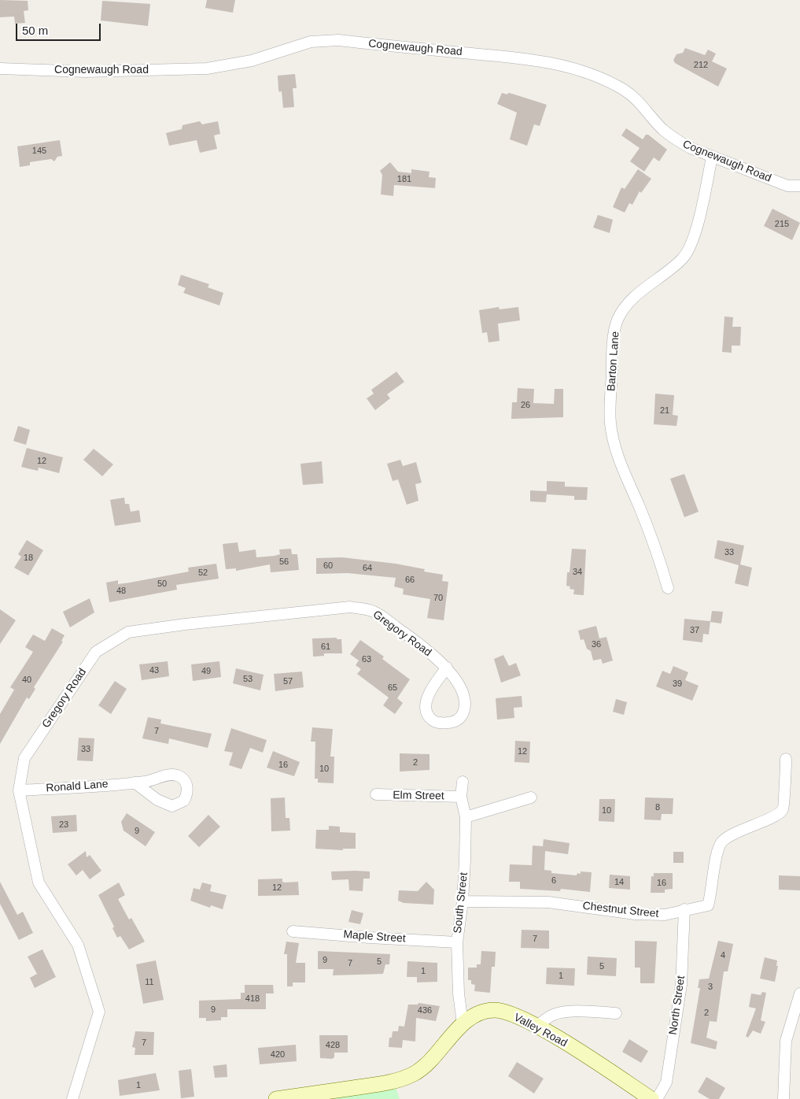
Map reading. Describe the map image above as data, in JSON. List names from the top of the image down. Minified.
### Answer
{"streets":{"street":["Cognewaugh Road","Barton Lane","Gregory Road","Ronald Lane","Elm Street","South Street","Chestnut Street","Maple Street","North Street","Valley Road"]},"crossings":[["Cognewaugh Road","Barton Lane"],["Gregory Road","Ronald Lane"],["Elm Street","South Street"],["South Street","Chestnut Street"],["South Street","Maple Street"],["South Street","Valley Road"],["Chestnut Street","North Street"]],"house_numbers":["212","145","181","215","26","21","12","33","18","56","60","64","34","52","66","50","48","70","37","36","61","63","43","49","53","40","57","39","65","7","33","12","2","16","10","8","10","23","9","6","14","16","12","7","4","9","5","7","5","1","1","11","3","418","9","436","2","7","428","420","1"],"scale_bar":"50 m"}
